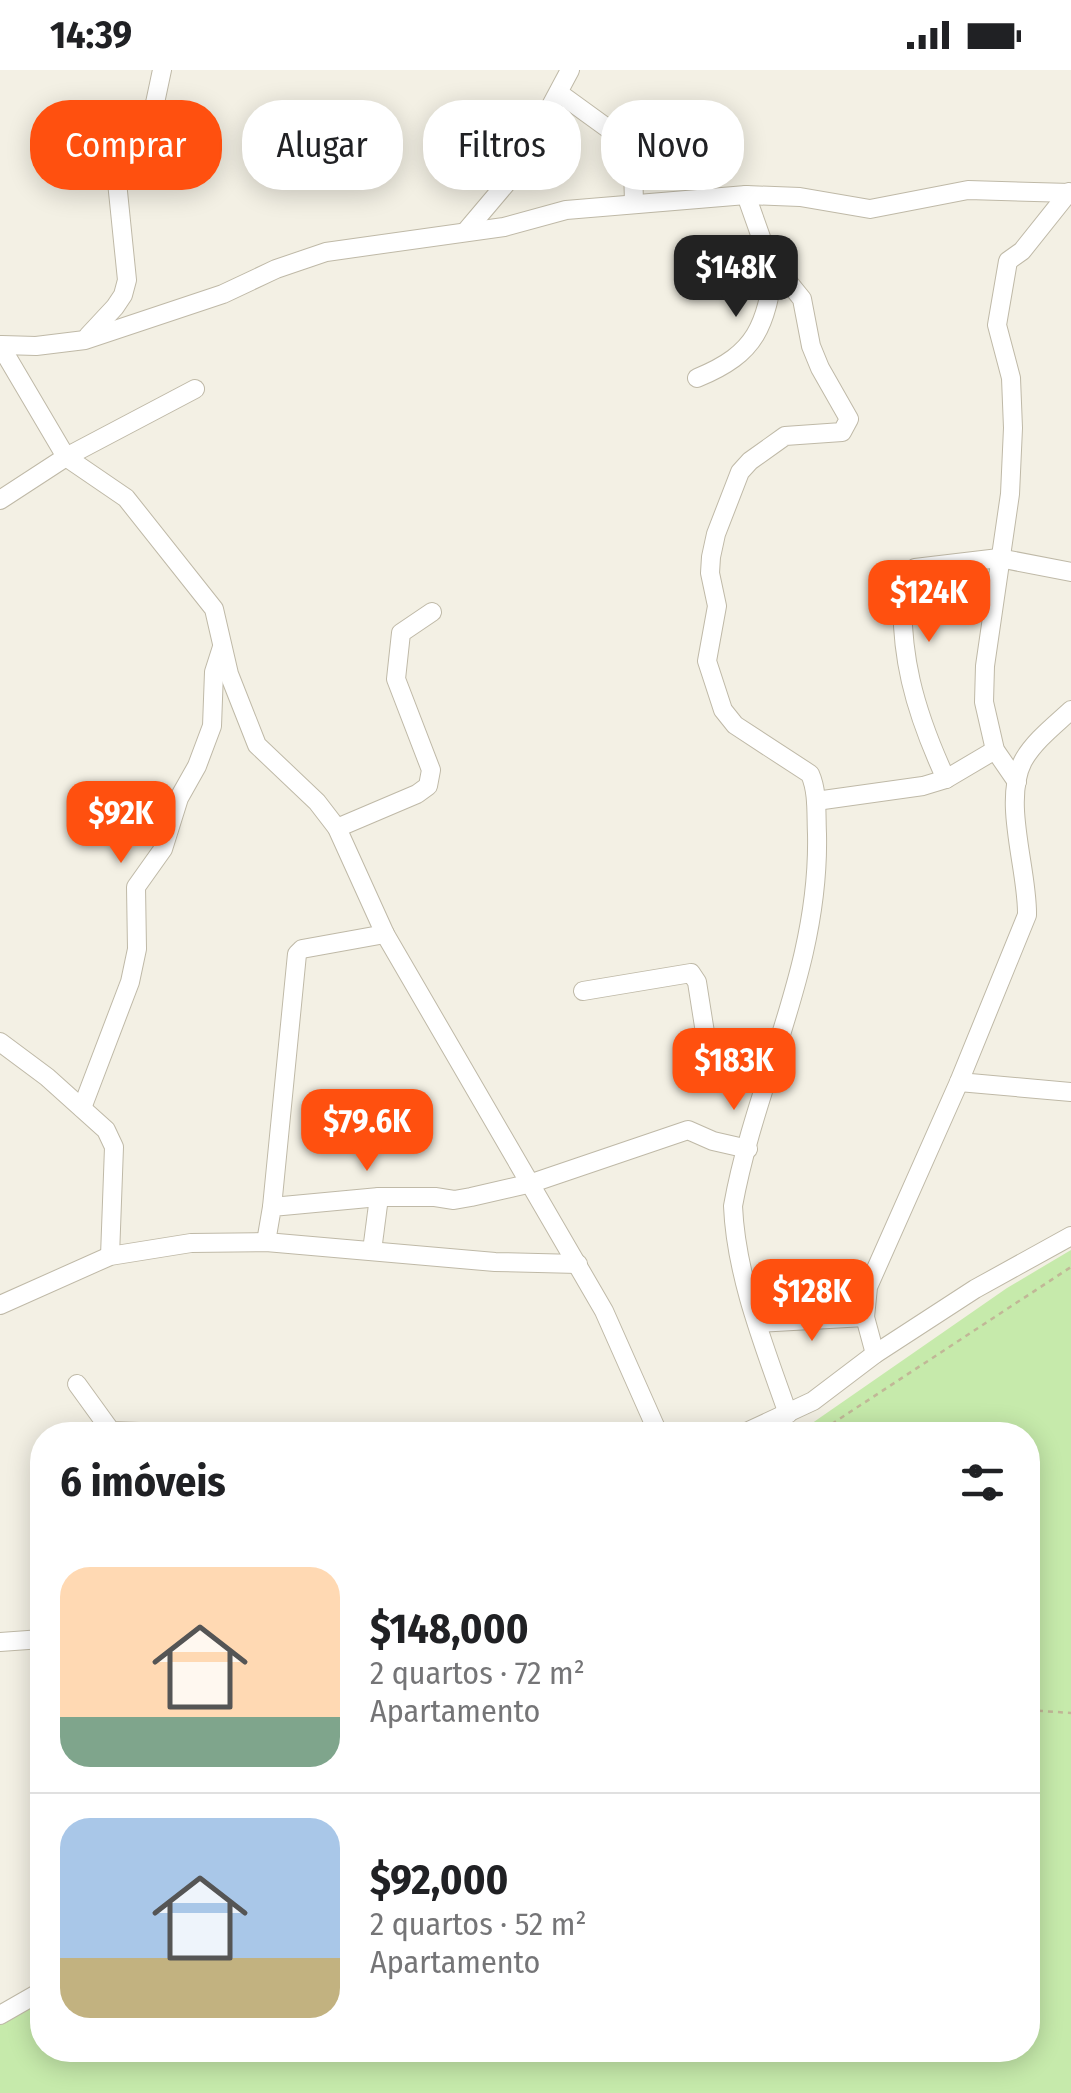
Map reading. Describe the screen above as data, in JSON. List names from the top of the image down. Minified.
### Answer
{"page":{"status":"14:39","chip":["Comprar","Alugar","Filtros","Novo"],"price":["$148K","$124K","$92K","$183K","$79.6K","$128K"],"heading":"6 imóveis","list":[{"name":"$148,000","note":"2 quartos · 72 m² · Apartamento"},{"name":"$92,000","note":"2 quartos · 52 m² · Apartamento"}]}}
